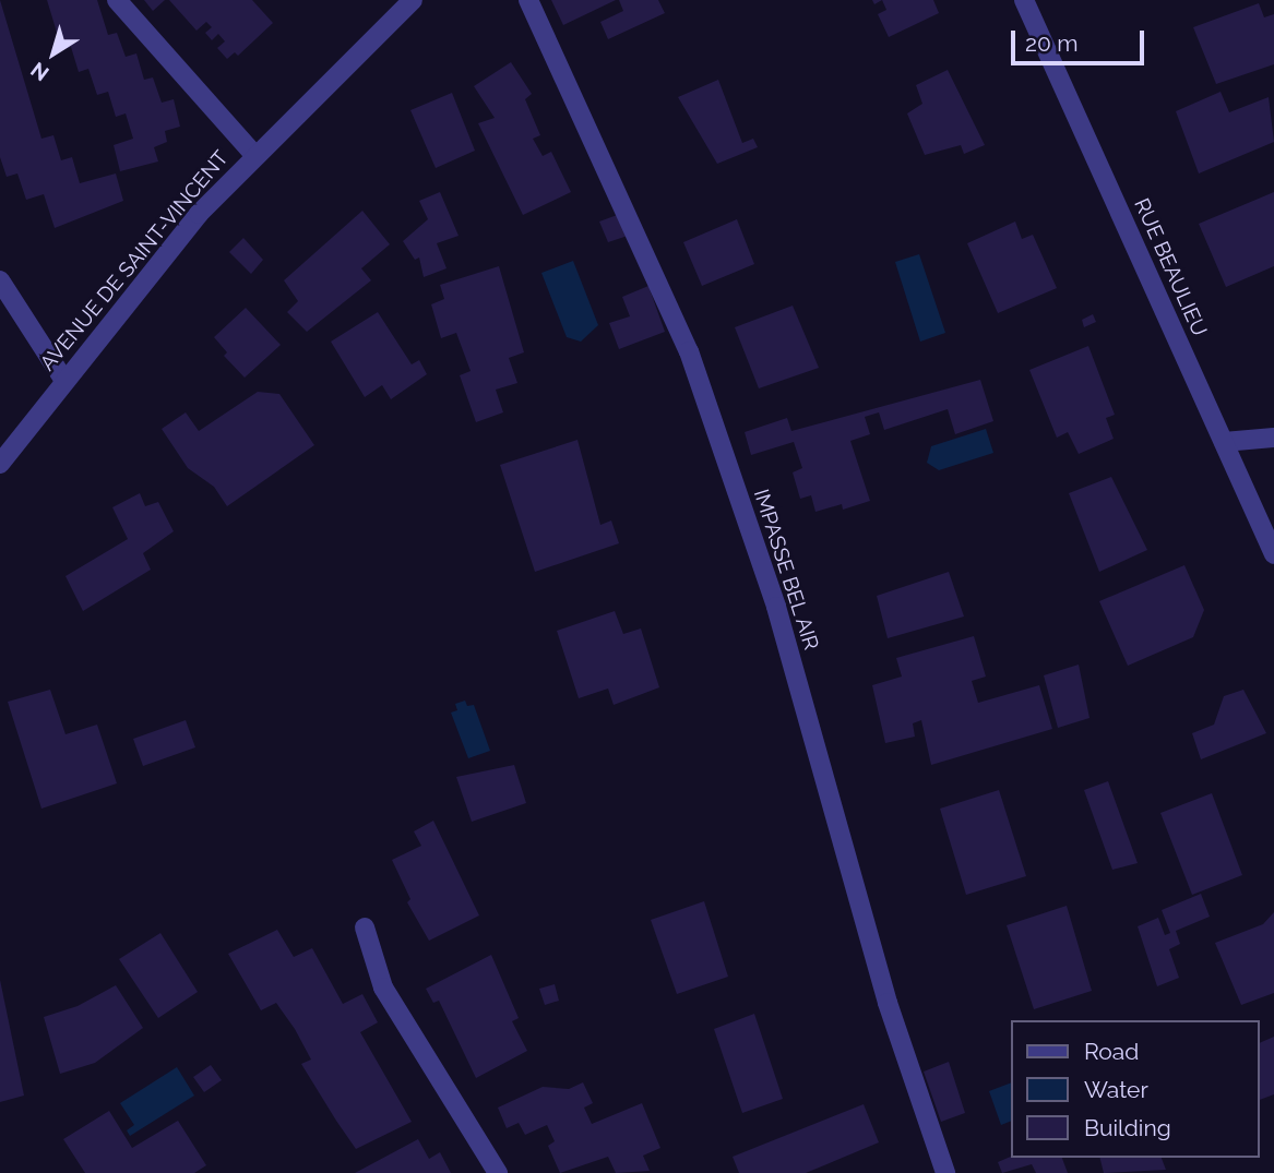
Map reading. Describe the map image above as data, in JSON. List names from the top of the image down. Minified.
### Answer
{"streets":{"street":["AVENUE DE SAINT-VINCENT","RUE BEAULIEU","IMPASSE BEL AIR"]},"legend":["Road","Water","Building"],"scale_bar":"20 m","north":"bottom left"}
